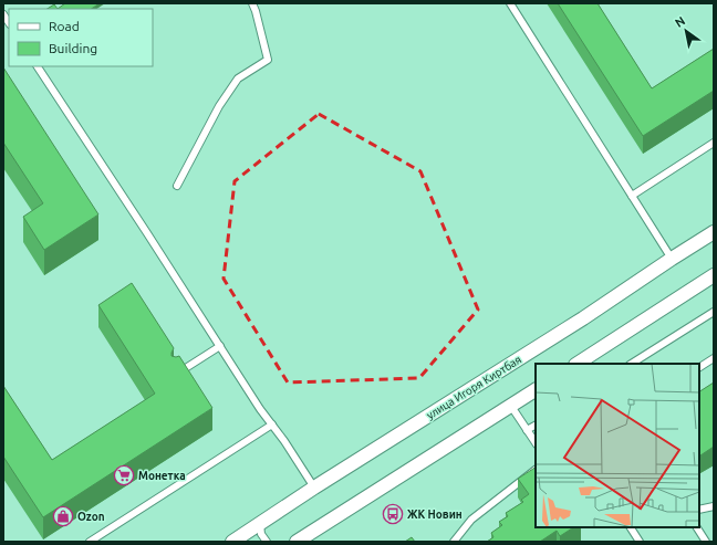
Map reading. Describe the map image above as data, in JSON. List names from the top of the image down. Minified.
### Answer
{"streets":{"street":["улица Игоря Киртбая"]},"places":{"supermarket":["Монетка"],"bus stop":["ЖК Новин"],"shop":["Ozon"]},"legend":["Road","Building"],"north":"top left"}
